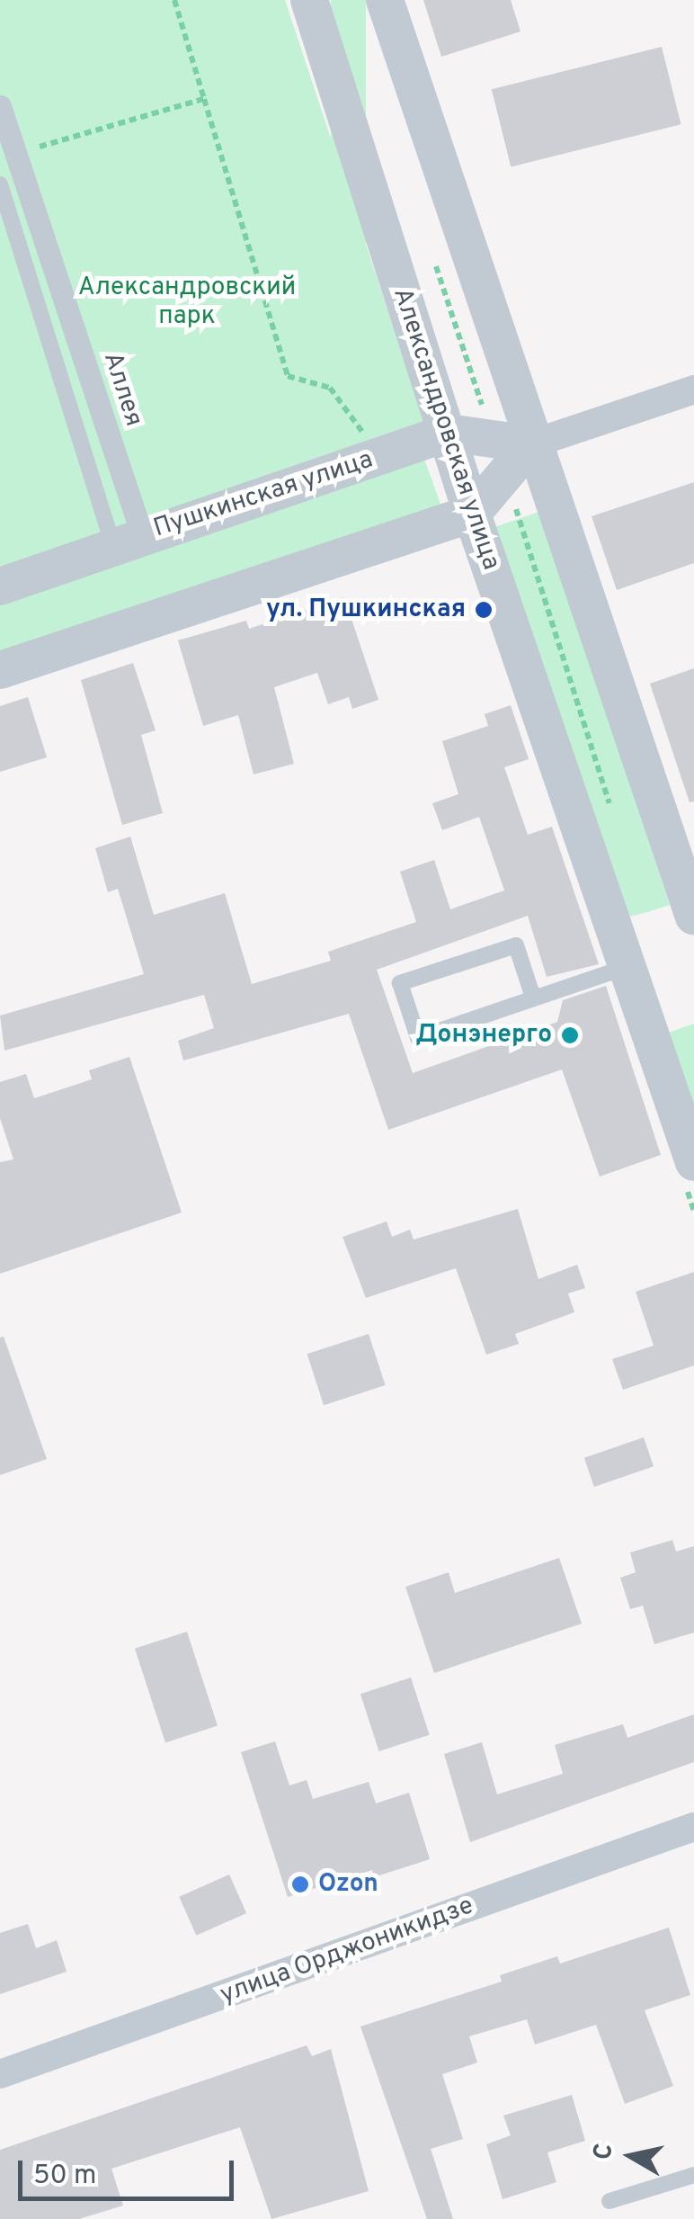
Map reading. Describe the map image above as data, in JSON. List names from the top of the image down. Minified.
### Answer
{"streets":{"street":["Аллея","Александровская улица","Пушкинская улица","улица Орджоникидзе"]},"crossings":[["Аллея","Пушкинская улица"],["Александровская улица","Пушкинская улица"]],"parks":["Александровский парк"],"places":["ул. Пушкинская","Донэнерго","Ozon"],"scale_bar":"50 m","north":"left"}
